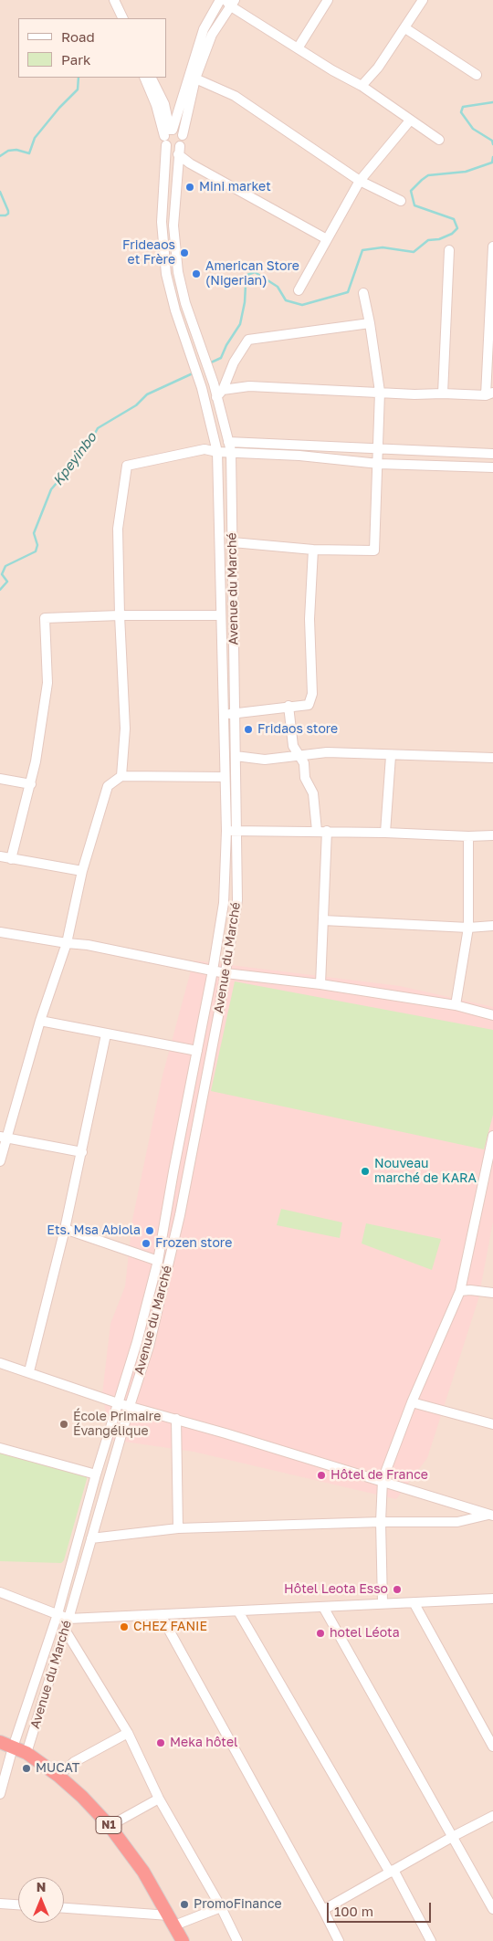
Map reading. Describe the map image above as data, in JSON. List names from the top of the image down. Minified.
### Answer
{"streets":{"highway":["N1"],"street":["Avenue du Marché"]},"crossings":[["Avenue du Marché","N1"]],"water":["Kpeyinbo"],"places":["Mini market","Frideaos et Frère","American Store (Nigerian)","Fridaos store","Nouveau marché de KARA","Ets. Msa Abiola","Frozen store","École Primaire Évangélique","Hôtel de France","Hôtel Leota Esso","CHEZ FANIE","hotel Léota","Meka hôtel","MUCAT","PromoFinance"],"legend":["Road","Park"],"scale_bar":"100 m","north":"top"}
